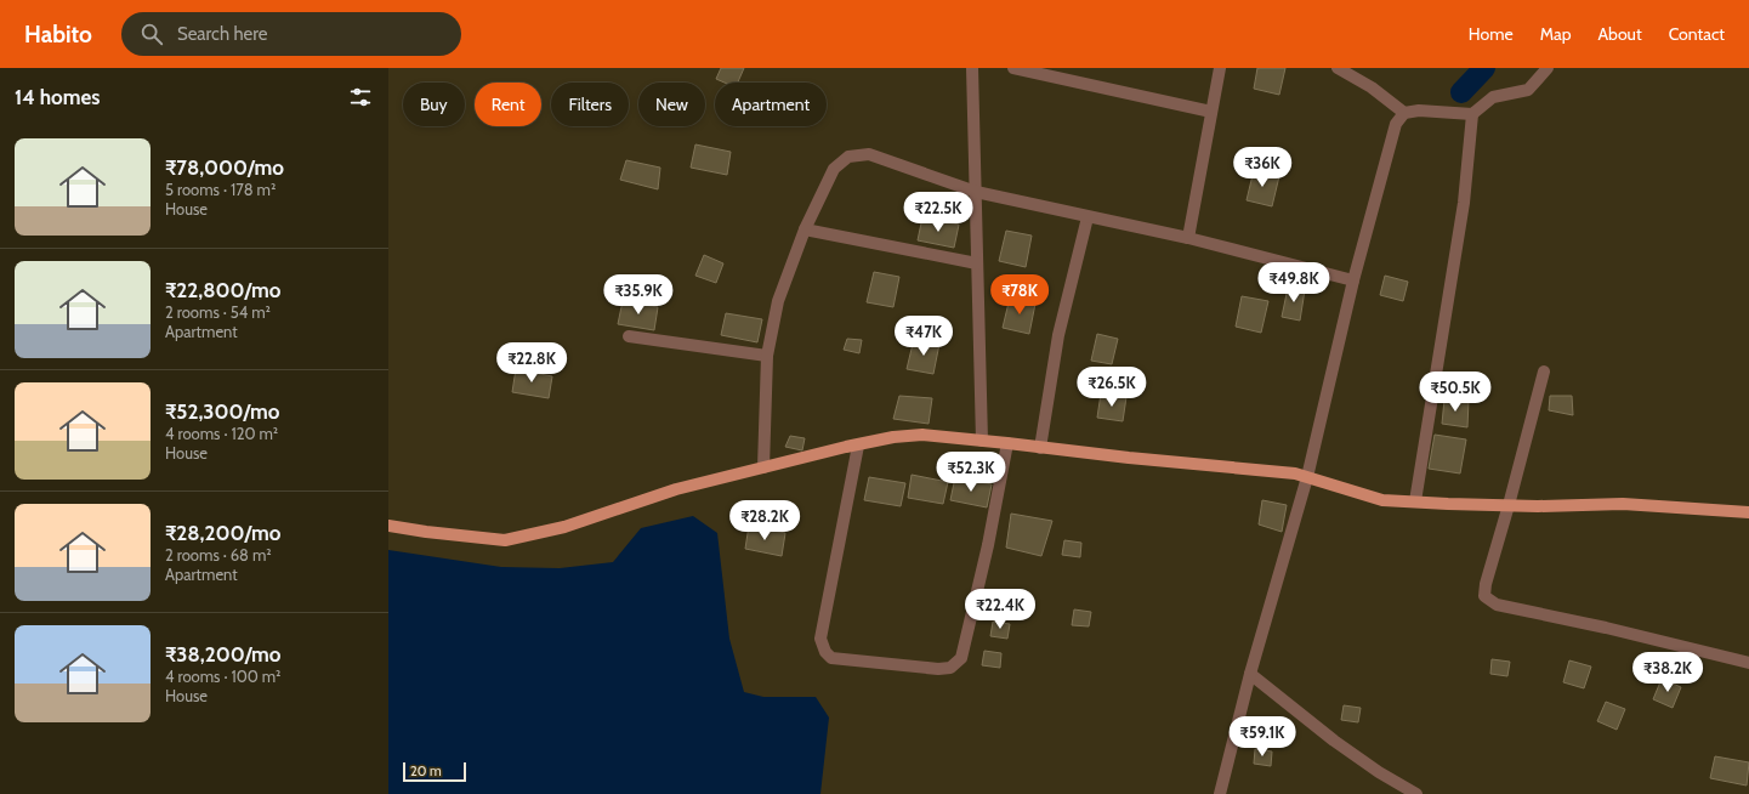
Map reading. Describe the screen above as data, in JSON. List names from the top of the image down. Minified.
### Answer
{"scale_bar":"20 m","page":{"header":"Habito","search":"Search here","nav":["Home","Map","About","Contact"],"heading":"14 homes","chip":["Buy","Rent","Filters","New","Apartment"],"list":[{"name":"₹78,000/mo","note":"5 rooms · 178 m² · House"},{"name":"₹22,800/mo","note":"2 rooms · 54 m² · Apartment"},{"name":"₹52,300/mo","note":"4 rooms · 120 m² · House"},{"name":"₹28,200/mo","note":"2 rooms · 68 m² · Apartment"},{"name":"₹38,200/mo","note":"4 rooms · 100 m² · House"}],"price":["₹36K","₹22.5K","₹49.8K","₹35.9K","₹78K","₹47K","₹22.8K","₹26.5K","₹50.5K","₹52.3K","₹28.2K","₹22.4K","₹38.2K","₹59.1K"],"scale":"20 m"}}
